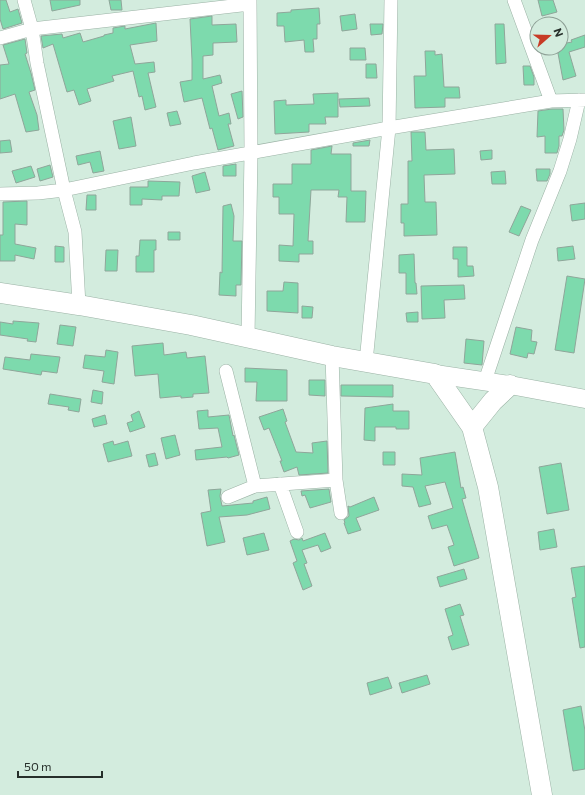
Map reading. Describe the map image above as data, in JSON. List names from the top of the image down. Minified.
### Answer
{"scale_bar":"50 m","north":"right"}
